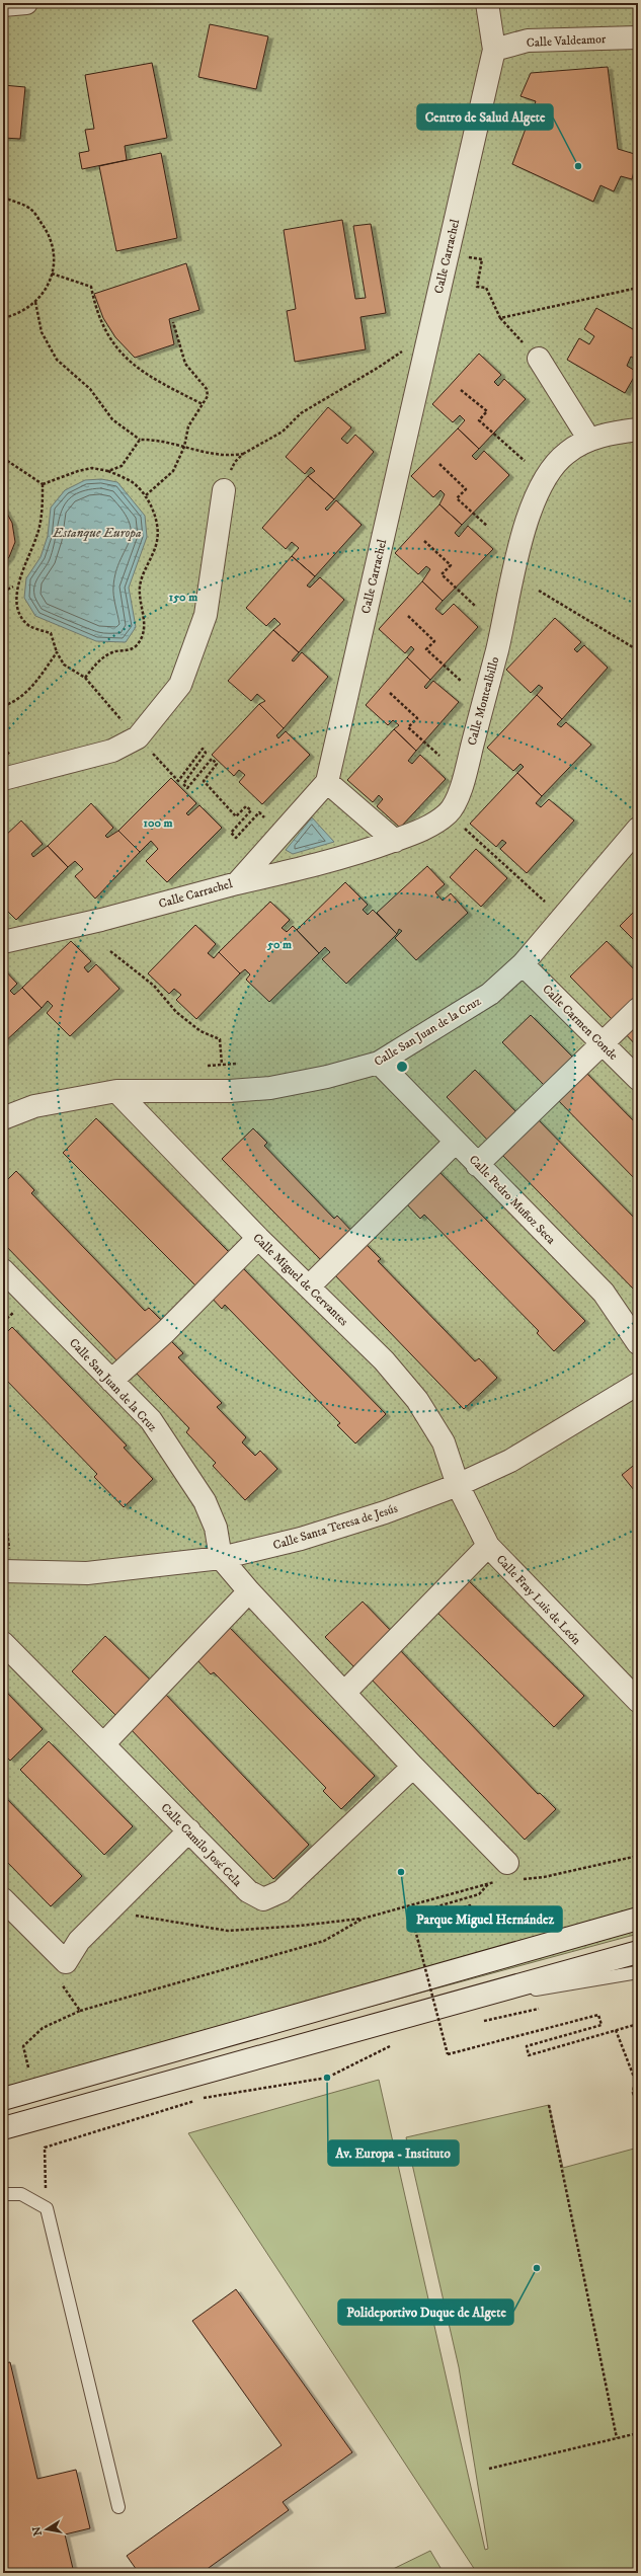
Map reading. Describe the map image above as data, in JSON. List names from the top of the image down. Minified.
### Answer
{"streets":{"street":["Calle Valdeamor","Calle Carrachel","Calle Montealbillo","Calle Carmen Conde","Calle San Juan de la Cruz","Calle Pedro Muñoz Seca","Calle Miguel de Cervantes","Calle Santa Teresa de Jesús","Calle Fray Luis de León","Calle Camilo José Cela"]},"crossings":[["Calle Valdeamor","Calle Carrachel"],["Calle Carrachel","Calle Montealbillo"],["Calle Carmen Conde","Calle San Juan de la Cruz"],["Calle San Juan de la Cruz","Calle Pedro Muñoz Seca"],["Calle San Juan de la Cruz","Calle Miguel de Cervantes"],["Calle San Juan de la Cruz","Calle Santa Teresa de Jesús"],["Calle Miguel de Cervantes","Calle Santa Teresa de Jesús"],["Calle Miguel de Cervantes","Calle Fray Luis de León"],["Calle Santa Teresa de Jesús","Calle Fray Luis de León"]],"water":["Estanque Europa"],"places":["Centro de Salud Algete","Parque Miguel Hernández","Av. Europa - Instituto","Polideportivo Duque de Algete"],"north":"left","rings":["150 m","100 m","50 m"]}
